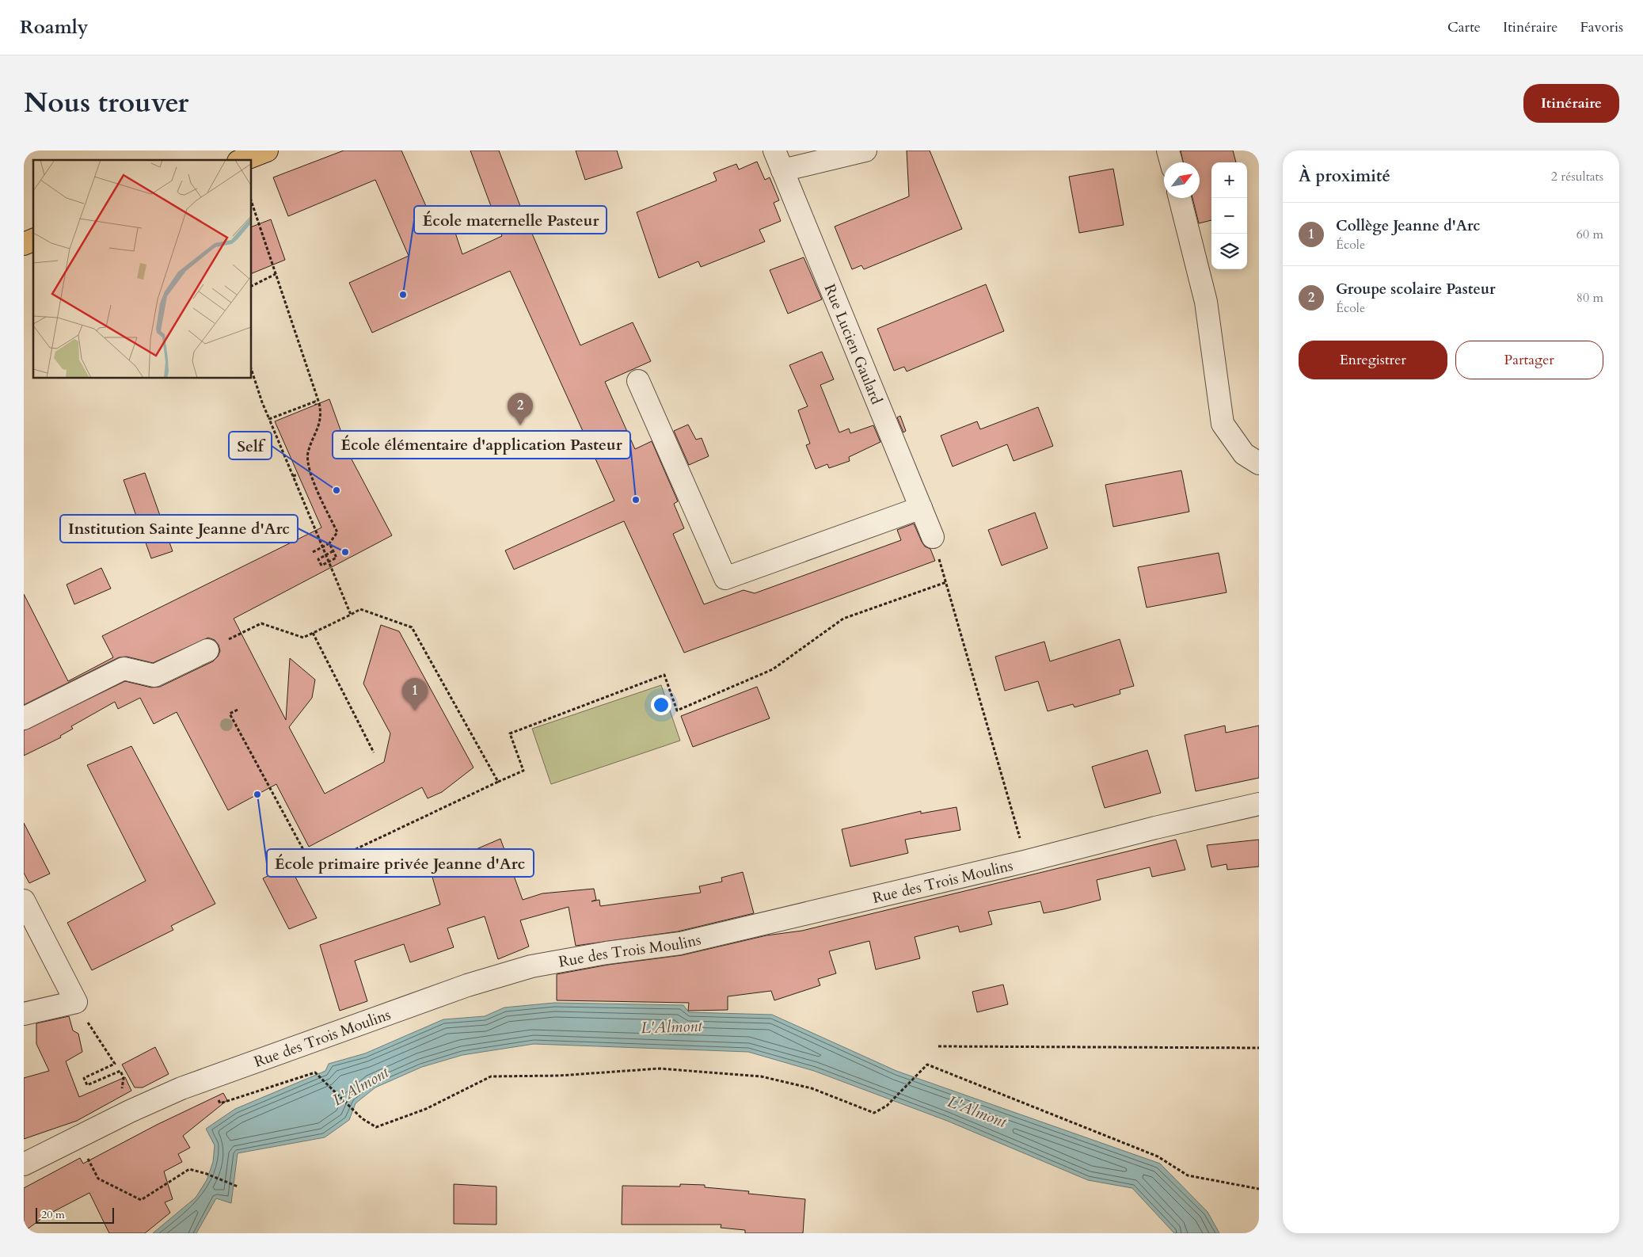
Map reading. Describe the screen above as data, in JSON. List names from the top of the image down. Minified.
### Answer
{"streets":{"street":["Rue Lucien Gaulard","Rue des Trois Moulins"]},"water":["L'Almont"],"places":["École maternelle Pasteur","Self","École élémentaire d'application Pasteur","Institution Sainte Jeanne d'Arc","École primaire privée Jeanne d'Arc"],"scale_bar":"20 m","north":"top right","page":{"header":"Roamly","nav":["Carte","Itinéraire","Favoris"],"title":"Nous trouver","buttons":["Itinéraire",["Enregistrer","Partager"]],"heading":["À proximité","2 résultats"],"map_buttons":["+","−"],"list":[{"mark":"1","name":"Collège Jeanne d'Arc","note":"École","value":"60 m"},{"mark":"2","name":"Groupe scolaire Pasteur","note":"École","value":"80 m"}],"pins":["2","1"],"scale":"20 m"}}
